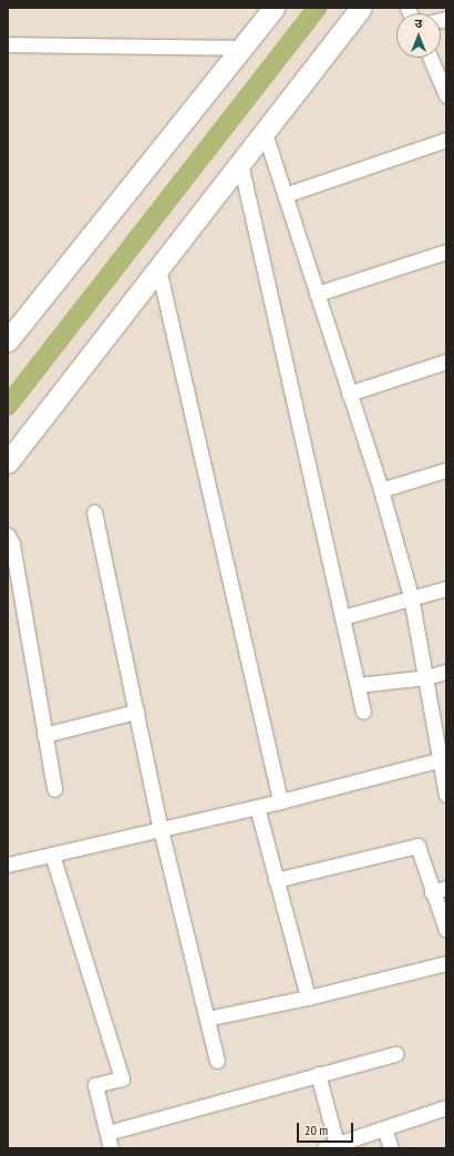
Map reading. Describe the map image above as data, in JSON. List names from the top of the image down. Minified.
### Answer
{"scale_bar":"20 m","north":"top"}
